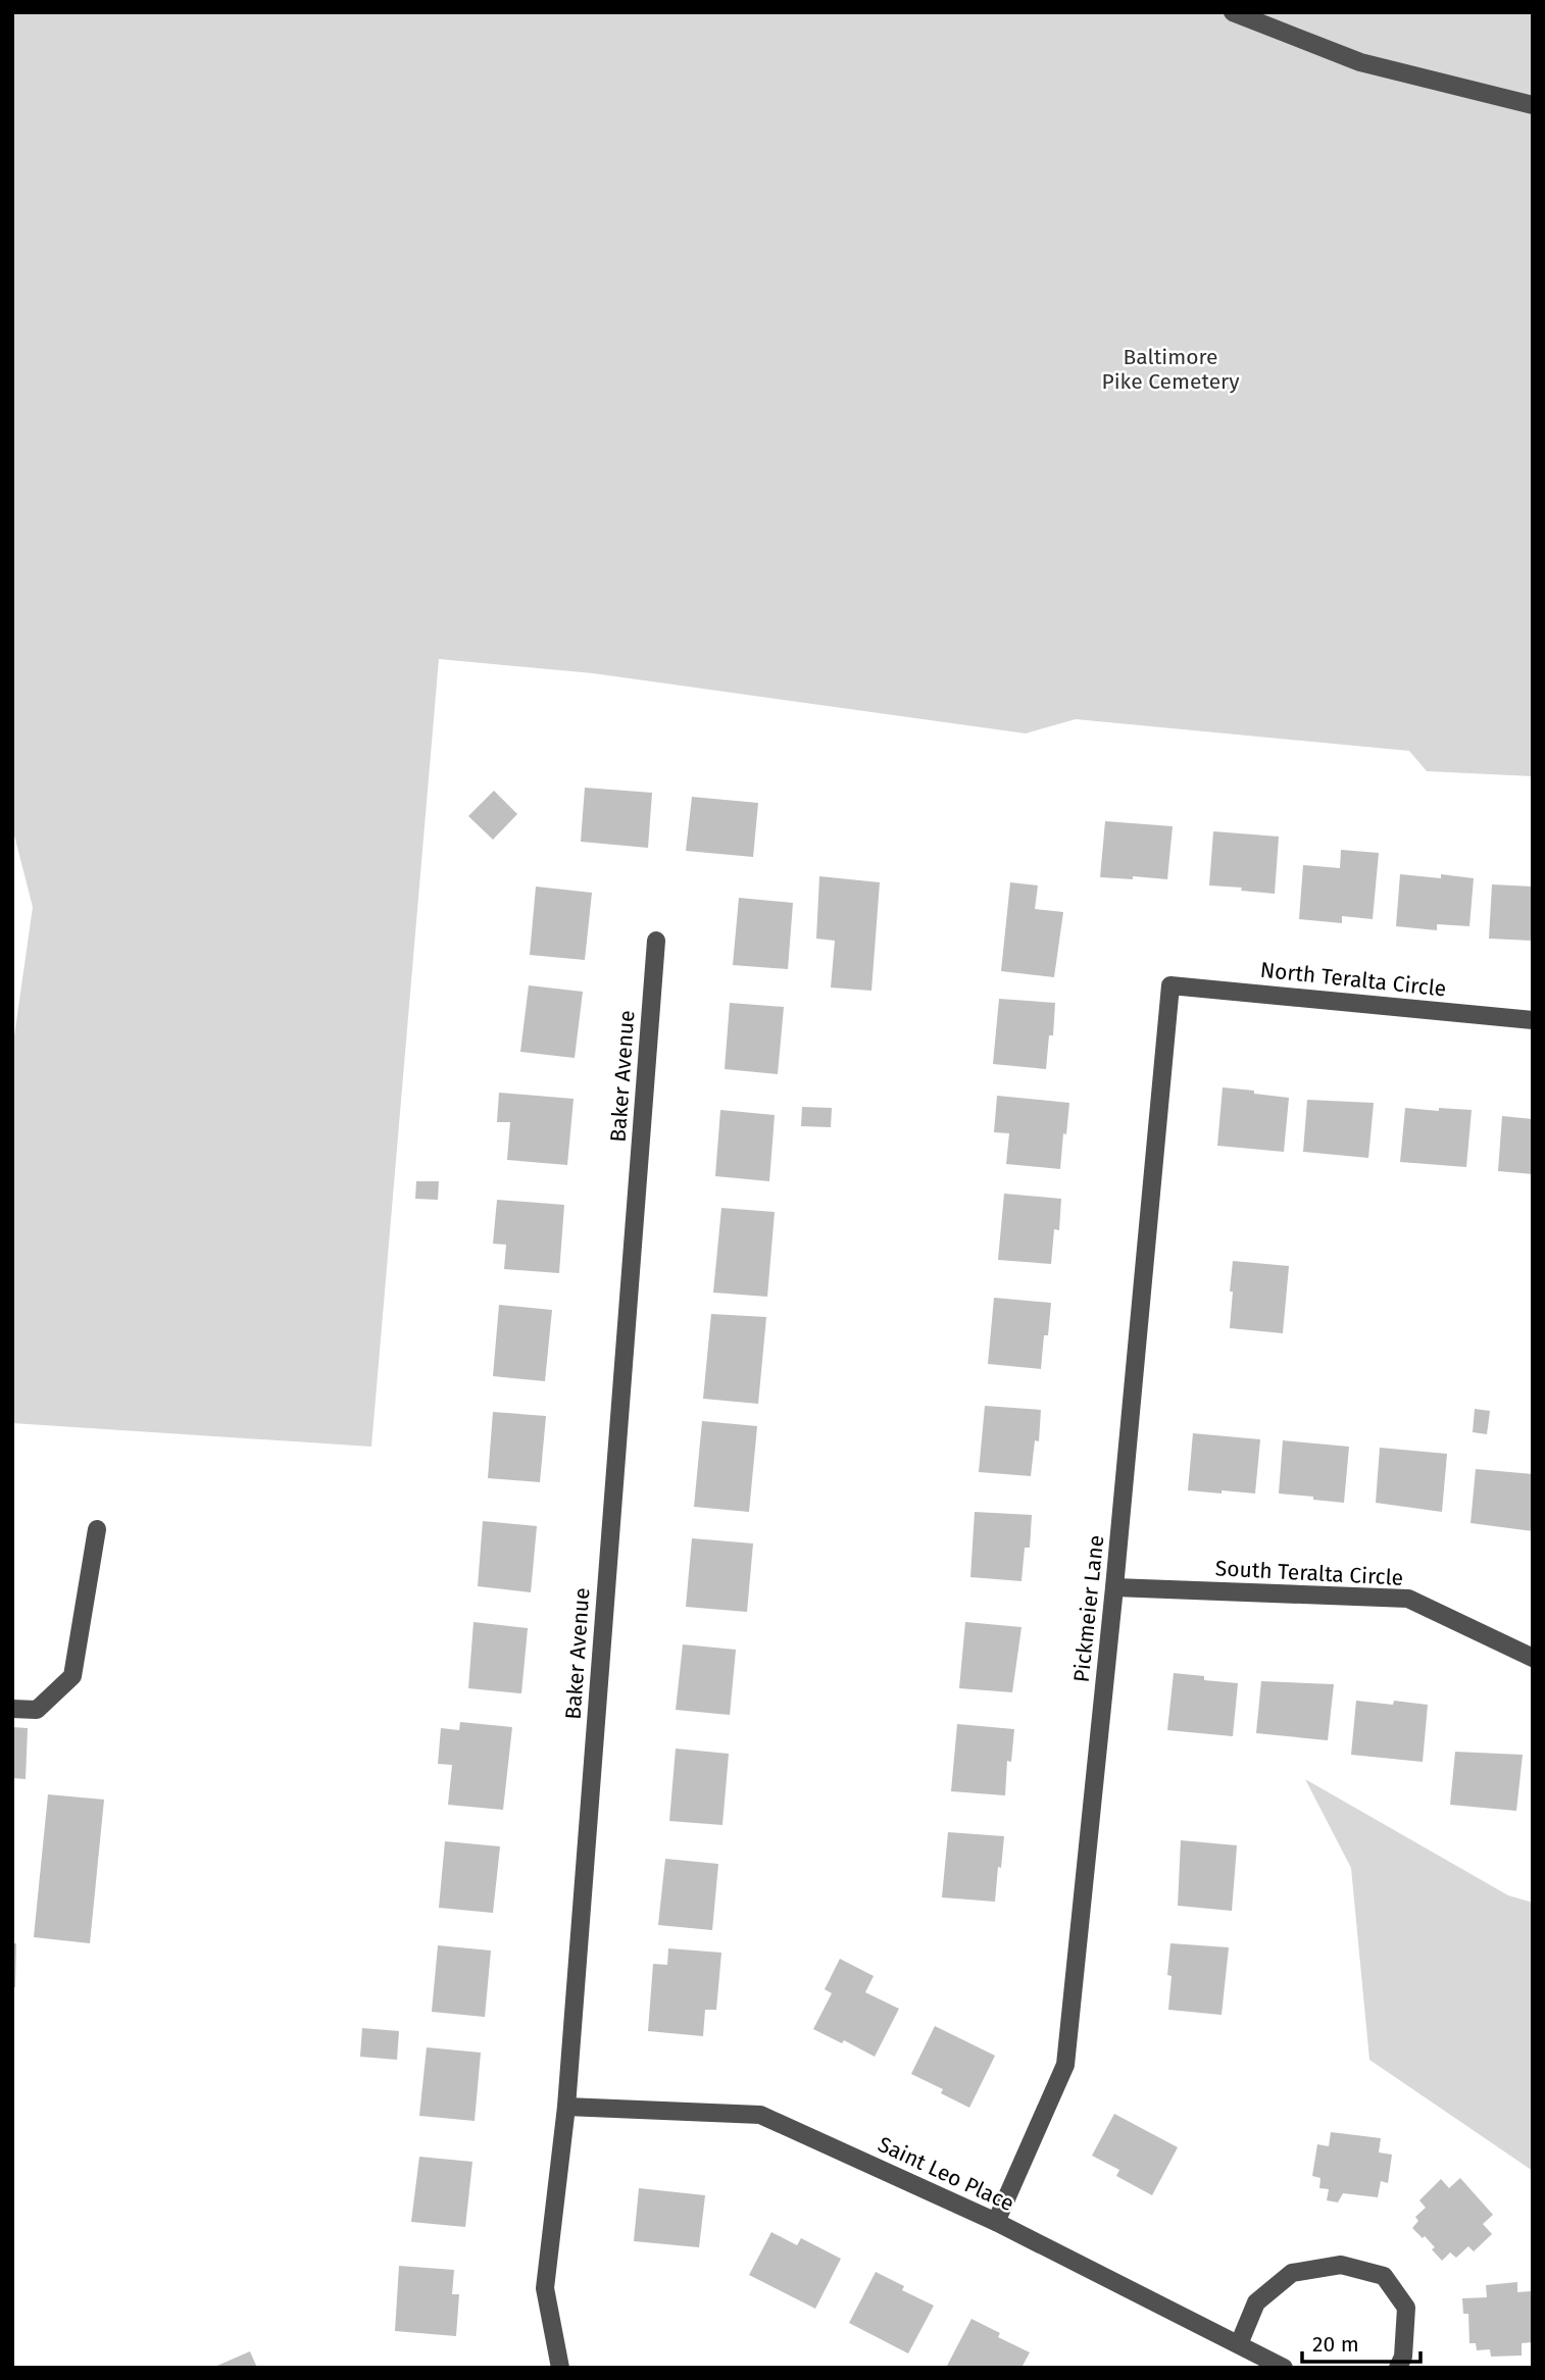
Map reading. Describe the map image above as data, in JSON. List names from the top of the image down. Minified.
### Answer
{"streets":{"street":["North Teralta Circle","Baker Avenue","South Teralta Circle","Pickmeier Lane","Saint Leo Place"]},"crossings":[["North Teralta Circle","Pickmeier Lane"],["Baker Avenue","Saint Leo Place"],["South Teralta Circle","Pickmeier Lane"],["Pickmeier Lane","Saint Leo Place"]],"parks":["Baltimore Pike Cemetery"],"scale_bar":"20 m"}
